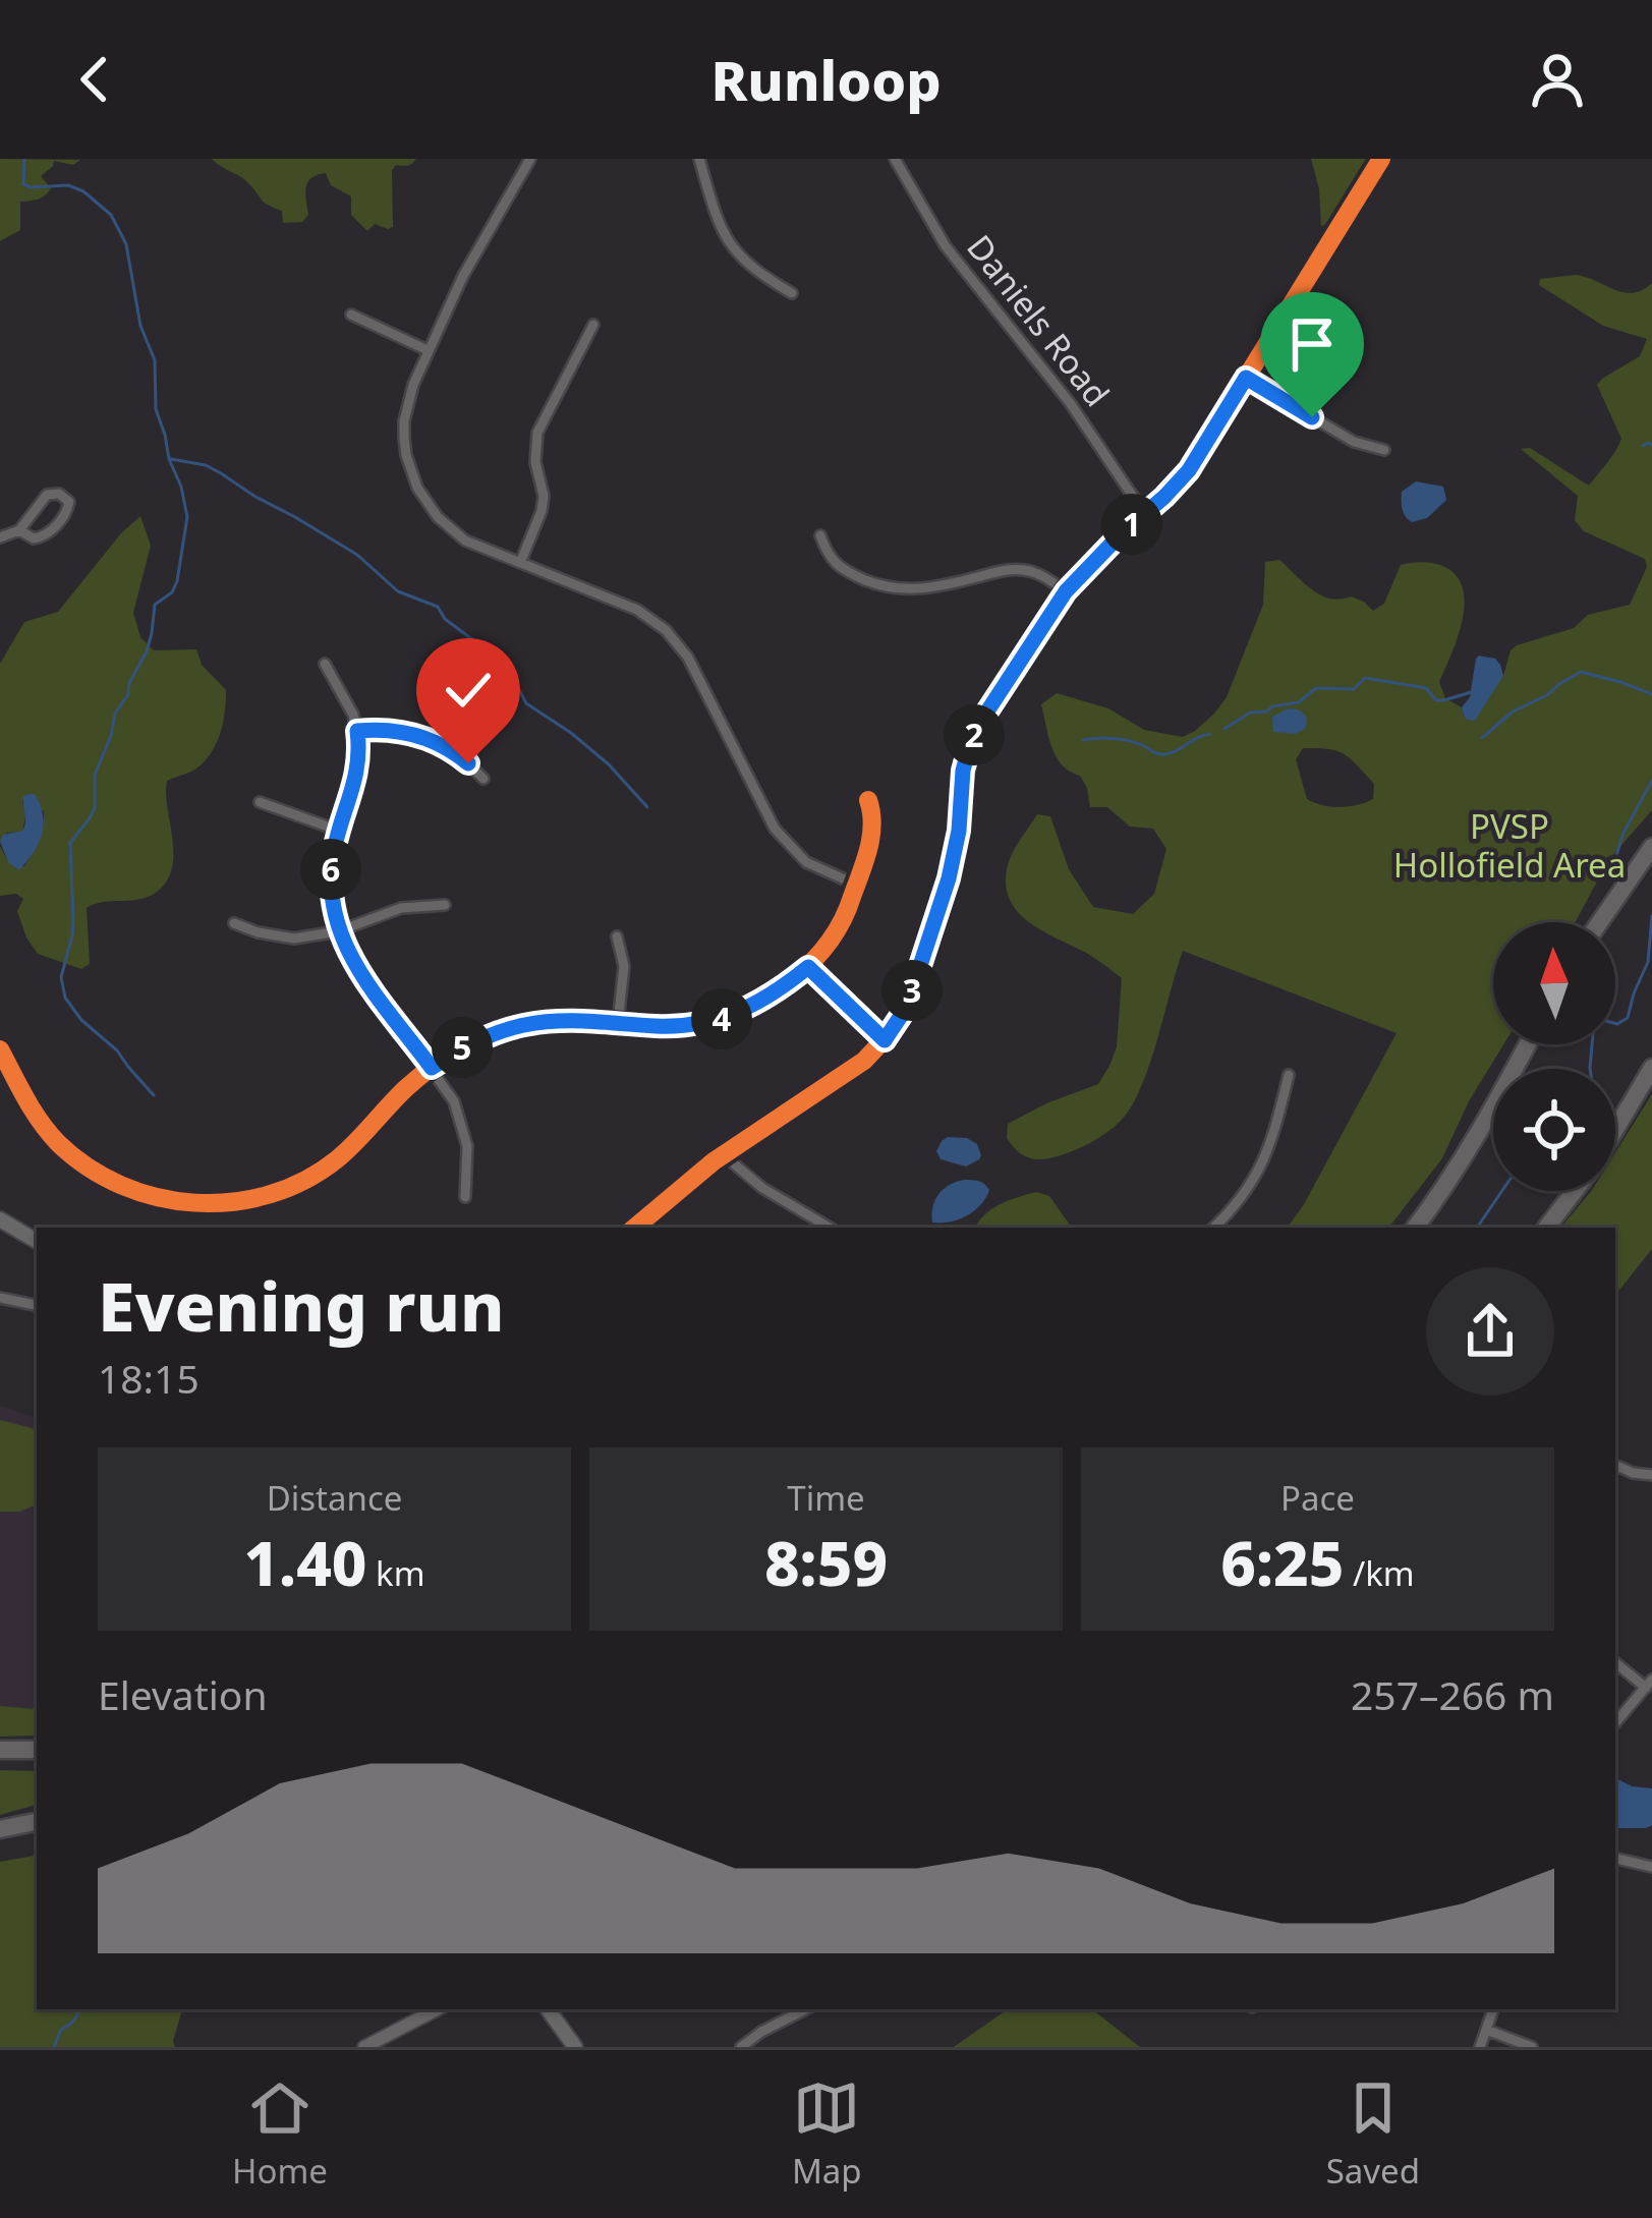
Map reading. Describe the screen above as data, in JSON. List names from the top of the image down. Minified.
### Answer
{"streets":{"street":["Daniels Road"]},"parks":["PVSP Hollofield Area"],"north":"top","page":{"header":"Runloop","pins":["1","2","6","3","4","5"],"heading":["Evening run","18:15"],"stats":[["Distance","1.40 km"],["Time","8:59"],["Pace","6:25 /km"]],"chart":["Elevation","257–266 m"],"tabs":["Home","Map","Saved"]}}
